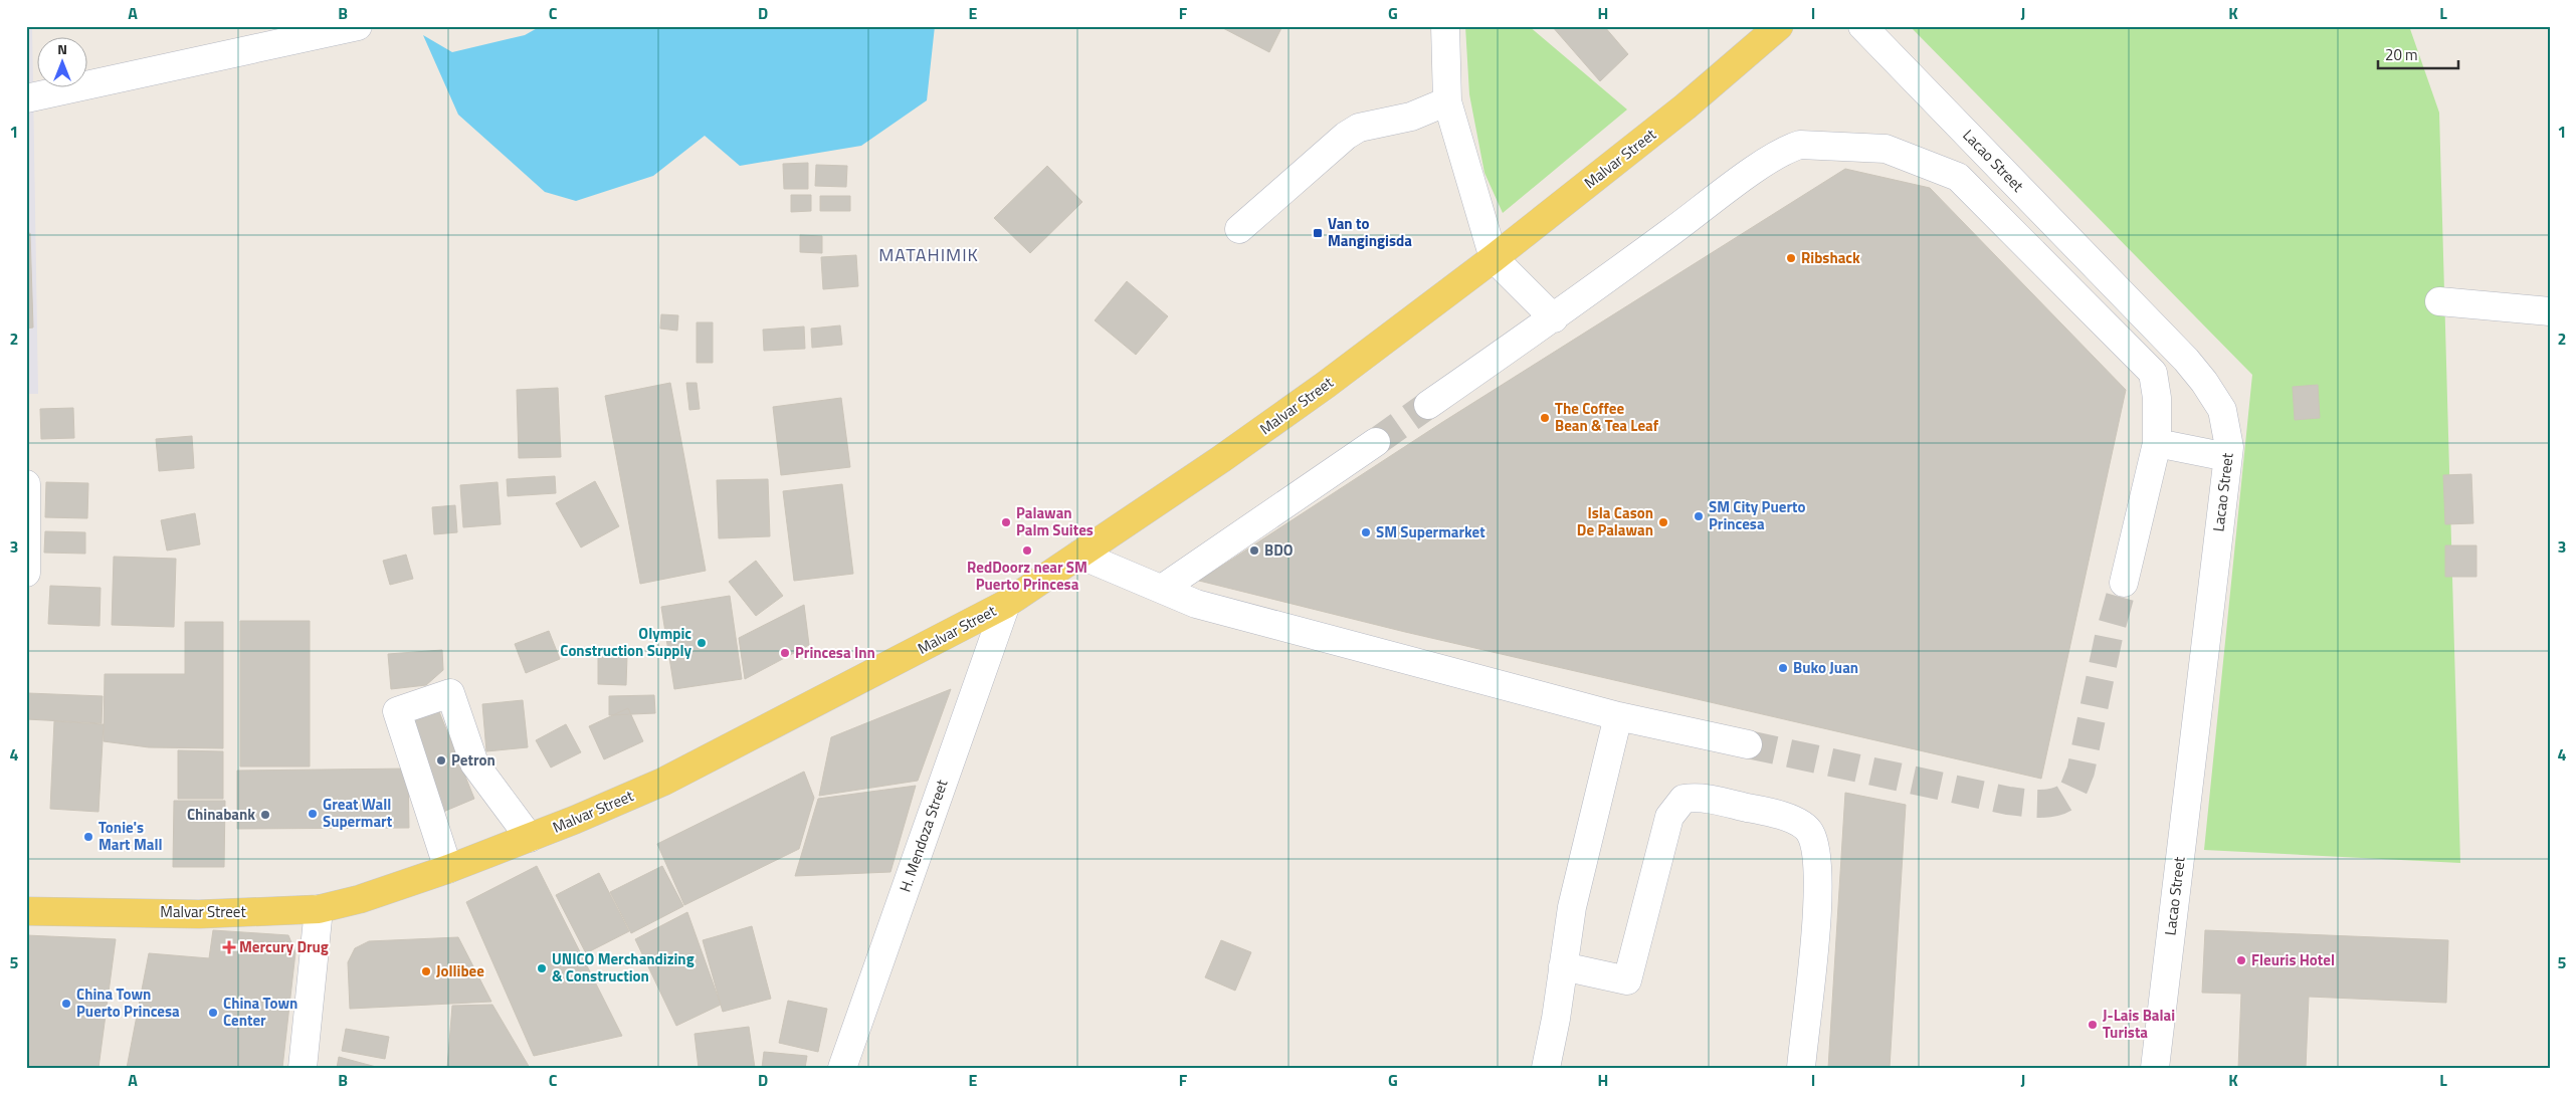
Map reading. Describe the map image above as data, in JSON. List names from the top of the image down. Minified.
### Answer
{"streets":{"main road":["Malvar Street"],"street":["Lacao Street","H. Mendoza Street"]},"crossings":[["Malvar Street","H. Mendoza Street"]],"districts":["MATAHIMIK"],"places":{"transit":["Van to Mangingisda"],"other":["Ribshack","The Coffee Bean & Tea Leaf","SM City Puerto Princesa","Palawan Palm Suites","Isla Cason De Palawan","SM Supermarket","RedDoorz near SM Puerto Princesa","BDO","Olympic Construction Supply","Princesa Inn","Buko Juan","Petron","Great Wall Supermart","Chinabank","Tonie's Mart Mall","Fleuris Hotel","UNICO Merchandizing & Construction","Jollibee","China Town Puerto Princesa","China Town Center","J-Lais Balai Turista"],"health":["Mercury Drug"]},"scale_bar":"20 m","north":"top","grid":{"columns":["A","B","C","D","E","F","G","H","I","J","K","L"],"rows":["1","2","3","4","5"]}}
